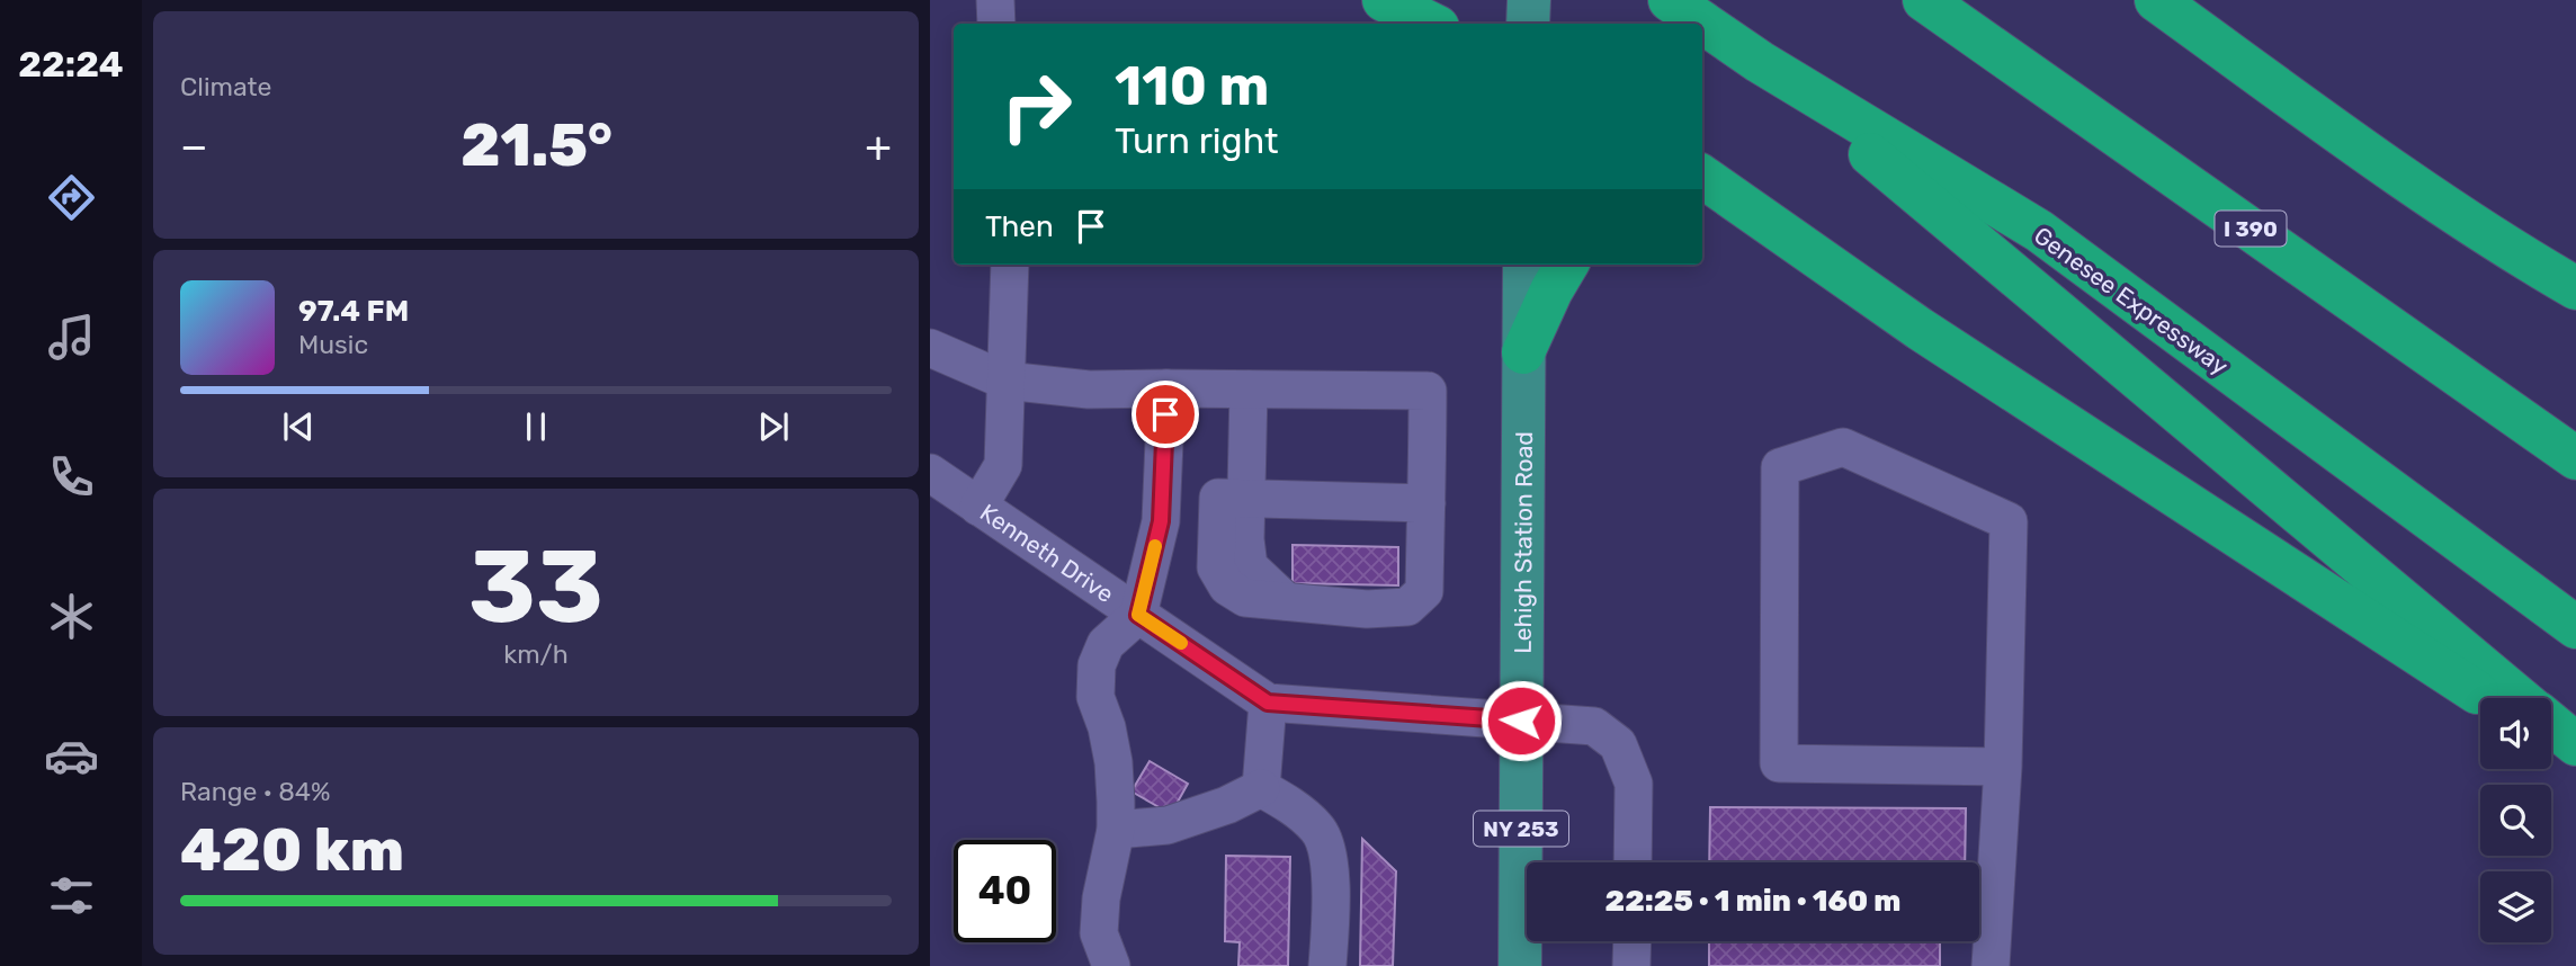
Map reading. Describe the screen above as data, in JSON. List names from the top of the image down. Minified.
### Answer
{"streets":{"highway":["I 390","Genesee Expressway"],"main road":["Lehigh Station Road","NY 253"],"street":["Kenneth Drive"]},"page":{"tabs":"22:24","tile":["Climate",["33","km/h"],["Range · 84%","420 km"]],"turn":["110 m","Turn right"],"heat":["−","21.5°","+"],"then":"Then","song":["97.4 FM","Music"],"limit":"40","trip":"22:25 · 1 min · 160 m"}}
